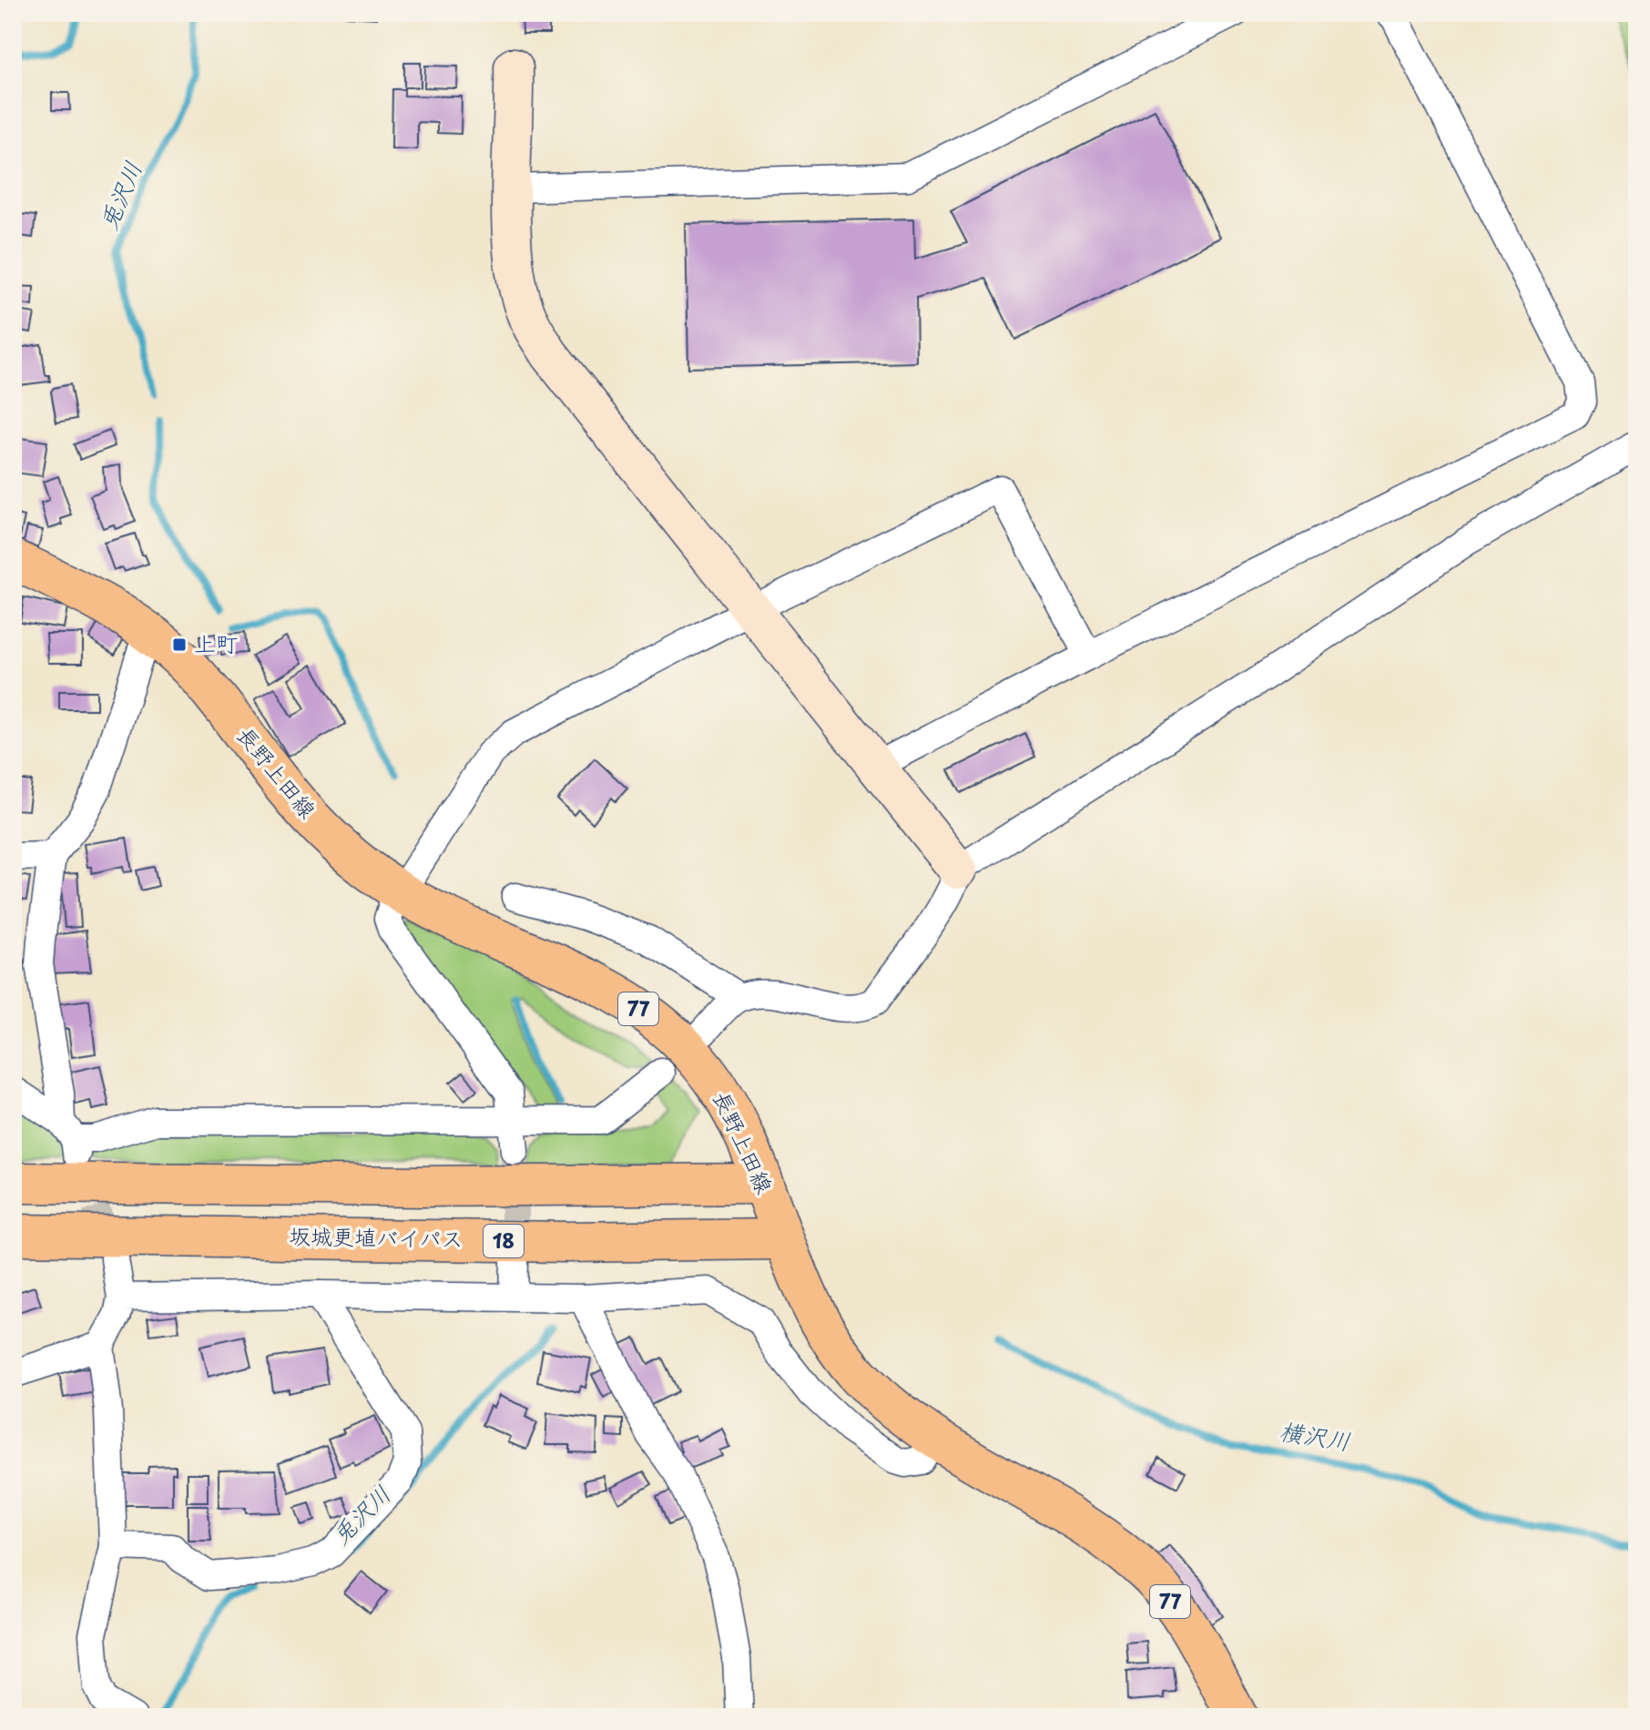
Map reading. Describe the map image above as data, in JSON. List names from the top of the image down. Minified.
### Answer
{"streets":{"main road":["長野上田線","77","坂城更埴バイパス","18"]},"crossings":[["長野上田線","坂城更埴バイパス"]],"water":["兎沢川","横沢川"],"places":{"transit":["上町"]}}
